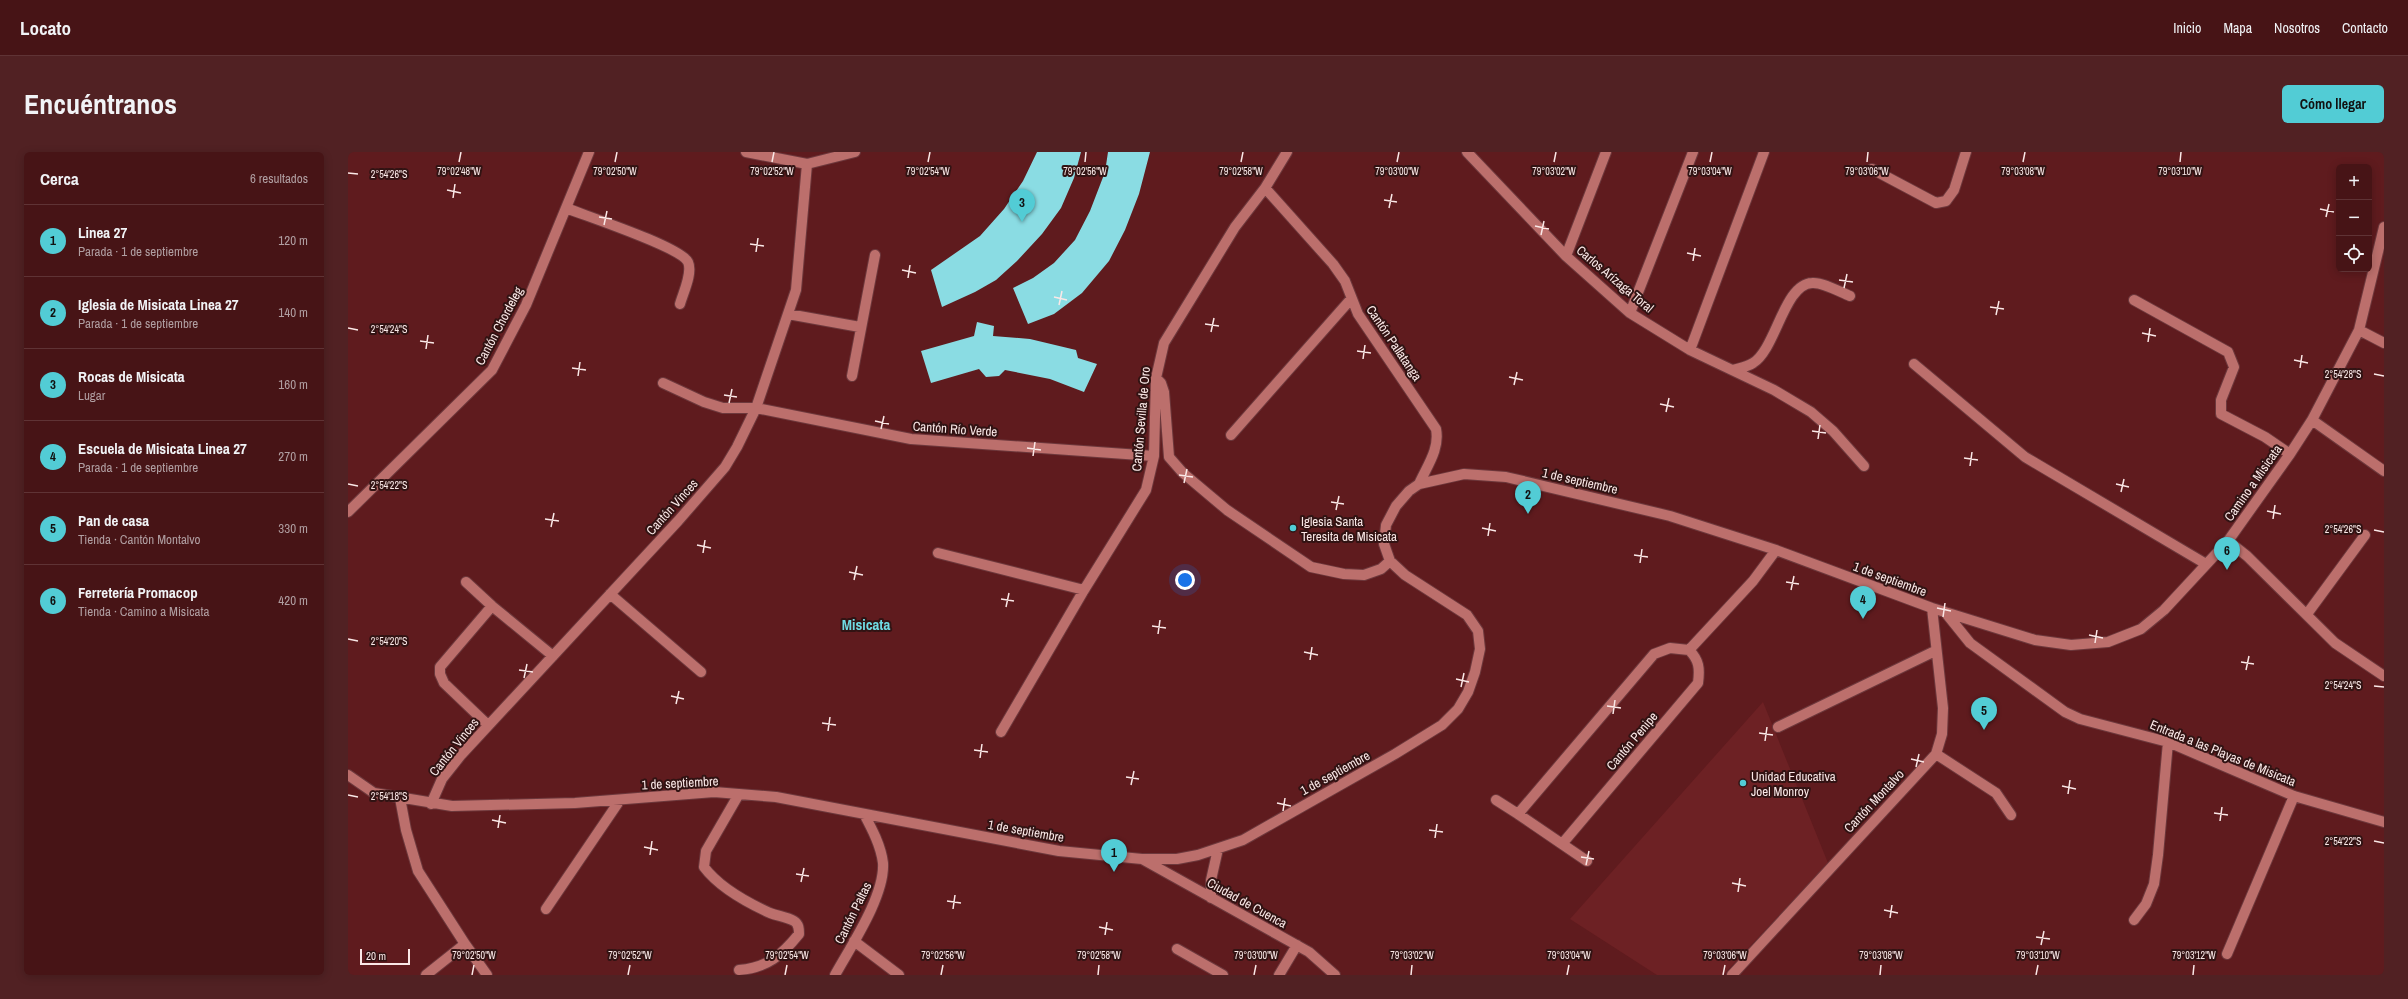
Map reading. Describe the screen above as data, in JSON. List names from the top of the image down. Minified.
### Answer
{"streets":{"street":["Carlos Arízaga Toral","Cantón Chordeleg","Cantón Pallatanga","Cantón Sevilla de Oro","Cantón Río Verde","1 de septiembre","Camino a Misicata","Cantón Vinces","Cantón Penipe","Entrada a las Playas de Misicata","Cantón Montalvo","Ciudad de Cuenca","Cantón Paltas"]},"crossings":[["Cantón Pallatanga","Cantón Sevilla de Oro"],["Cantón Pallatanga","1 de septiembre"],["Cantón Sevilla de Oro","Cantón Río Verde"],["Cantón Río Verde","Cantón Vinces"],["1 de septiembre","Camino a Misicata"],["1 de septiembre","Cantón Vinces"],["1 de septiembre","Entrada a las Playas de Misicata"],["1 de septiembre","Cantón Montalvo"],["1 de septiembre","Ciudad de Cuenca"],["1 de septiembre","Cantón Paltas"],["Camino a Misicata","Entrada a las Playas de Misicata"]],"districts":["Misicata"],"places":["Iglesia Santa Teresita de Misicata","Unidad Educativa Joel Monroy"],"scale_bar":"20 m","page":{"header":"Locato","nav":["Inicio","Mapa","Nosotros","Contacto"],"title":"Encuéntranos","buttons":"Cómo llegar","heading":["Cerca","6 resultados"],"map_buttons":["+","−"],"pins":["3","2","6","4","5","1"],"list":[{"mark":"1","name":"Linea 27","note":"Parada · 1 de septiembre","value":"120 m"},{"mark":"2","name":"Iglesia de Misicata Linea 27","note":"Parada · 1 de septiembre","value":"140 m"},{"mark":"3","name":"Rocas de Misicata","note":"Lugar","value":"160 m"},{"mark":"4","name":"Escuela de Misicata Linea 27","note":"Parada · 1 de septiembre","value":"270 m"},{"mark":"5","name":"Pan de casa","note":"Tienda · Cantón Montalvo","value":"330 m"},{"mark":"6","name":"Ferretería Promacop","note":"Tienda · Camino a Misicata","value":"420 m"}],"scale":"20 m"},"coordinates":["79°02'50\"W","79°02'52\"W","79°02'54\"W","79°02'56\"W","79°02'58\"W","79°03'00\"W","79°03'02\"W","79°03'04\"W","79°03'06\"W","79°03'08\"W","79°03'10\"W","79°02'48\"W","2°54'26\"S","2°54'24\"S","2°54'28\"S","2°54'22\"S","2°54'20\"S","2°54'18\"S","79°03'12\"W"]}
